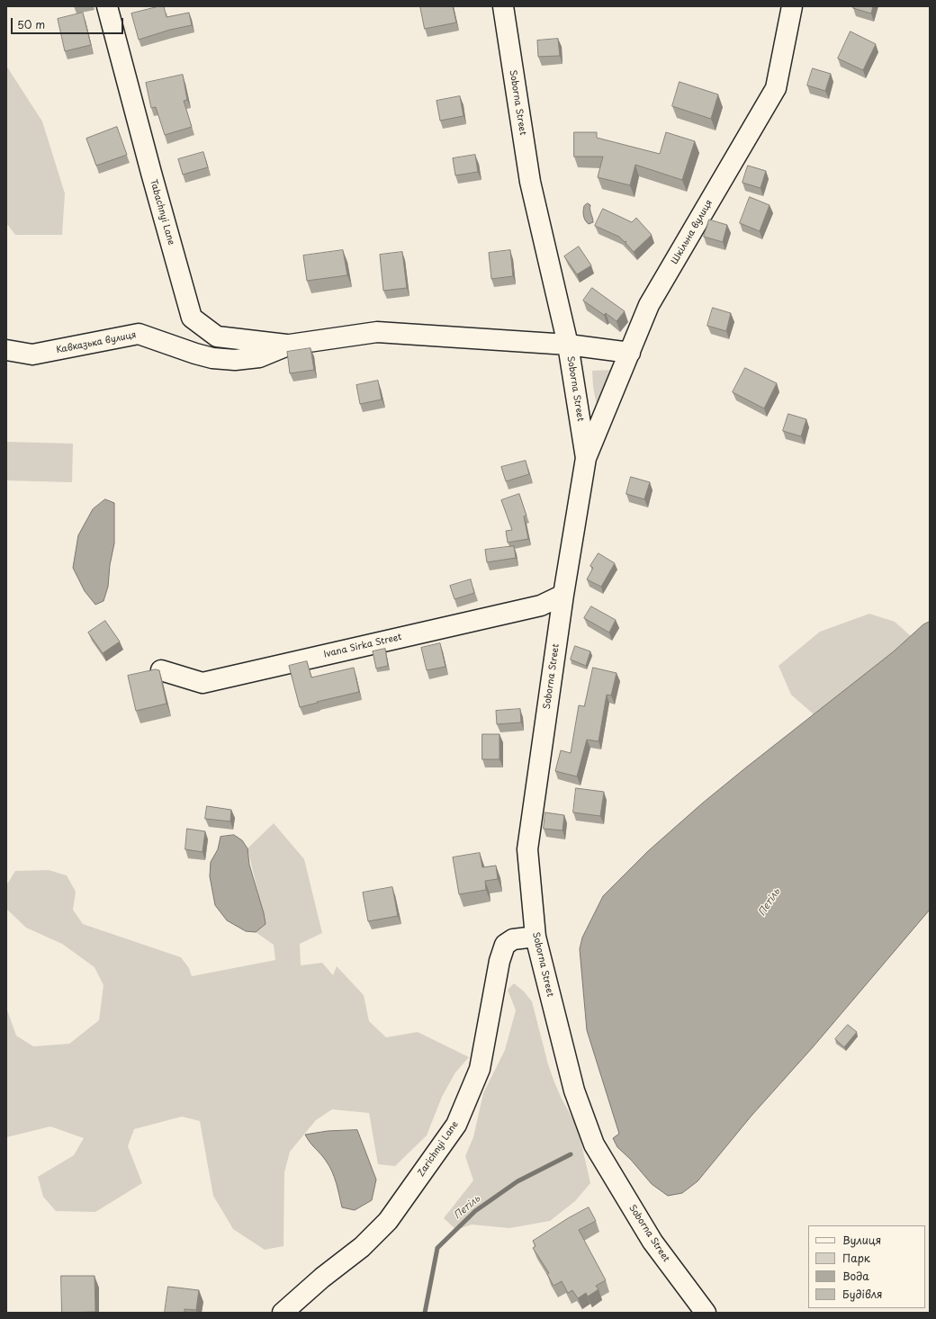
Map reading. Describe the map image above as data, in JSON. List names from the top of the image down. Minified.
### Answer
{"streets":{"street":["Soborna Street","Tabachnyi Lane","Шкільна вулиця","Кавказька вулиця","Ivana Sirka Street","Zarichnyi Lane"]},"crossings":[["Soborna Street","Шкільна вулиця"],["Soborna Street","Ivana Sirka Street"],["Soborna Street","Zarichnyi Lane"],["Tabachnyi Lane","Кавказька вулиця"]],"water":["Петіль"],"legend":["Вулиця","Парк","Вода","Будівля"],"scale_bar":"50 m"}
